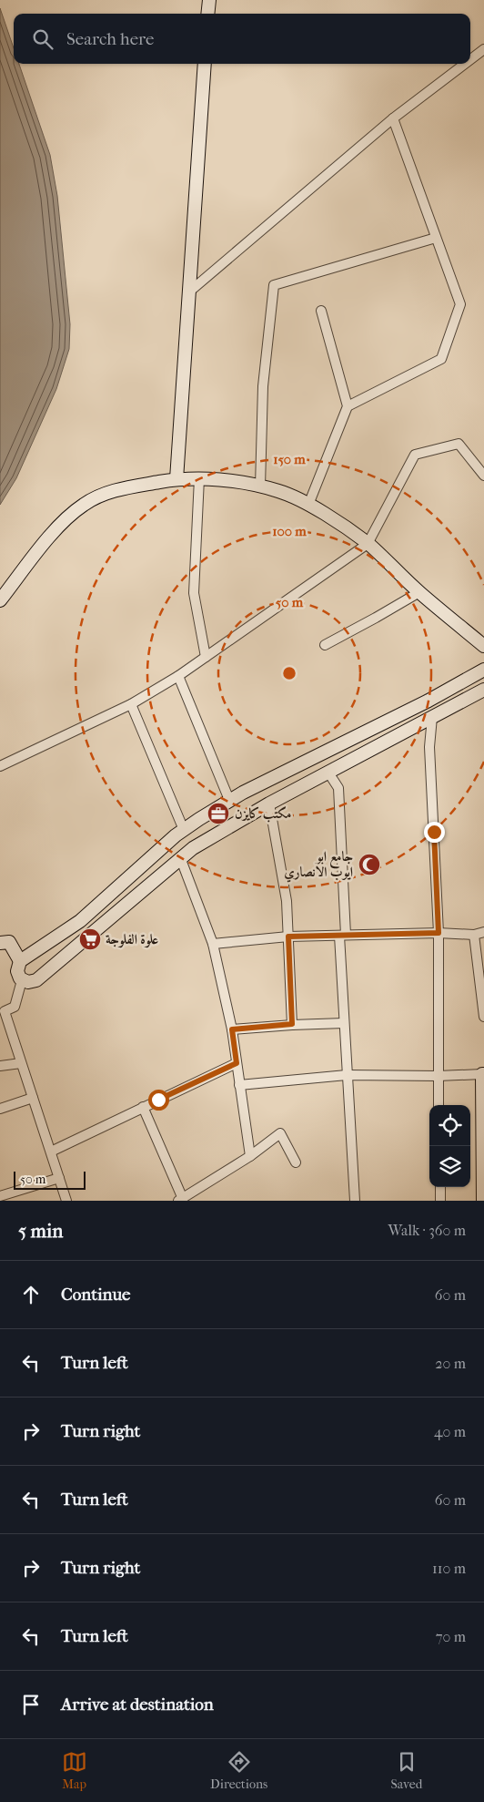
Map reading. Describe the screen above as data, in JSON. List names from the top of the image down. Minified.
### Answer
{"places":{"office":["مكتب كايزن"],"mosque":["جامع ابو ايوب الانصاري"],"supermarket":["علوة الفلوجة"]},"scale_bar":"50 m","page":{"search":"Search here","scale":"50 m","heading":["5 min","Walk · 360 m"],"list":[["Continue","60 m"],["Turn left","20 m"],["Turn right","40 m"],["Turn left","60 m"],["Turn right","110 m"],["Turn left","70 m"],"Arrive at destination"],"nav":["Map","Directions","Saved"]},"rings":["150 m","100 m","50 m"]}
